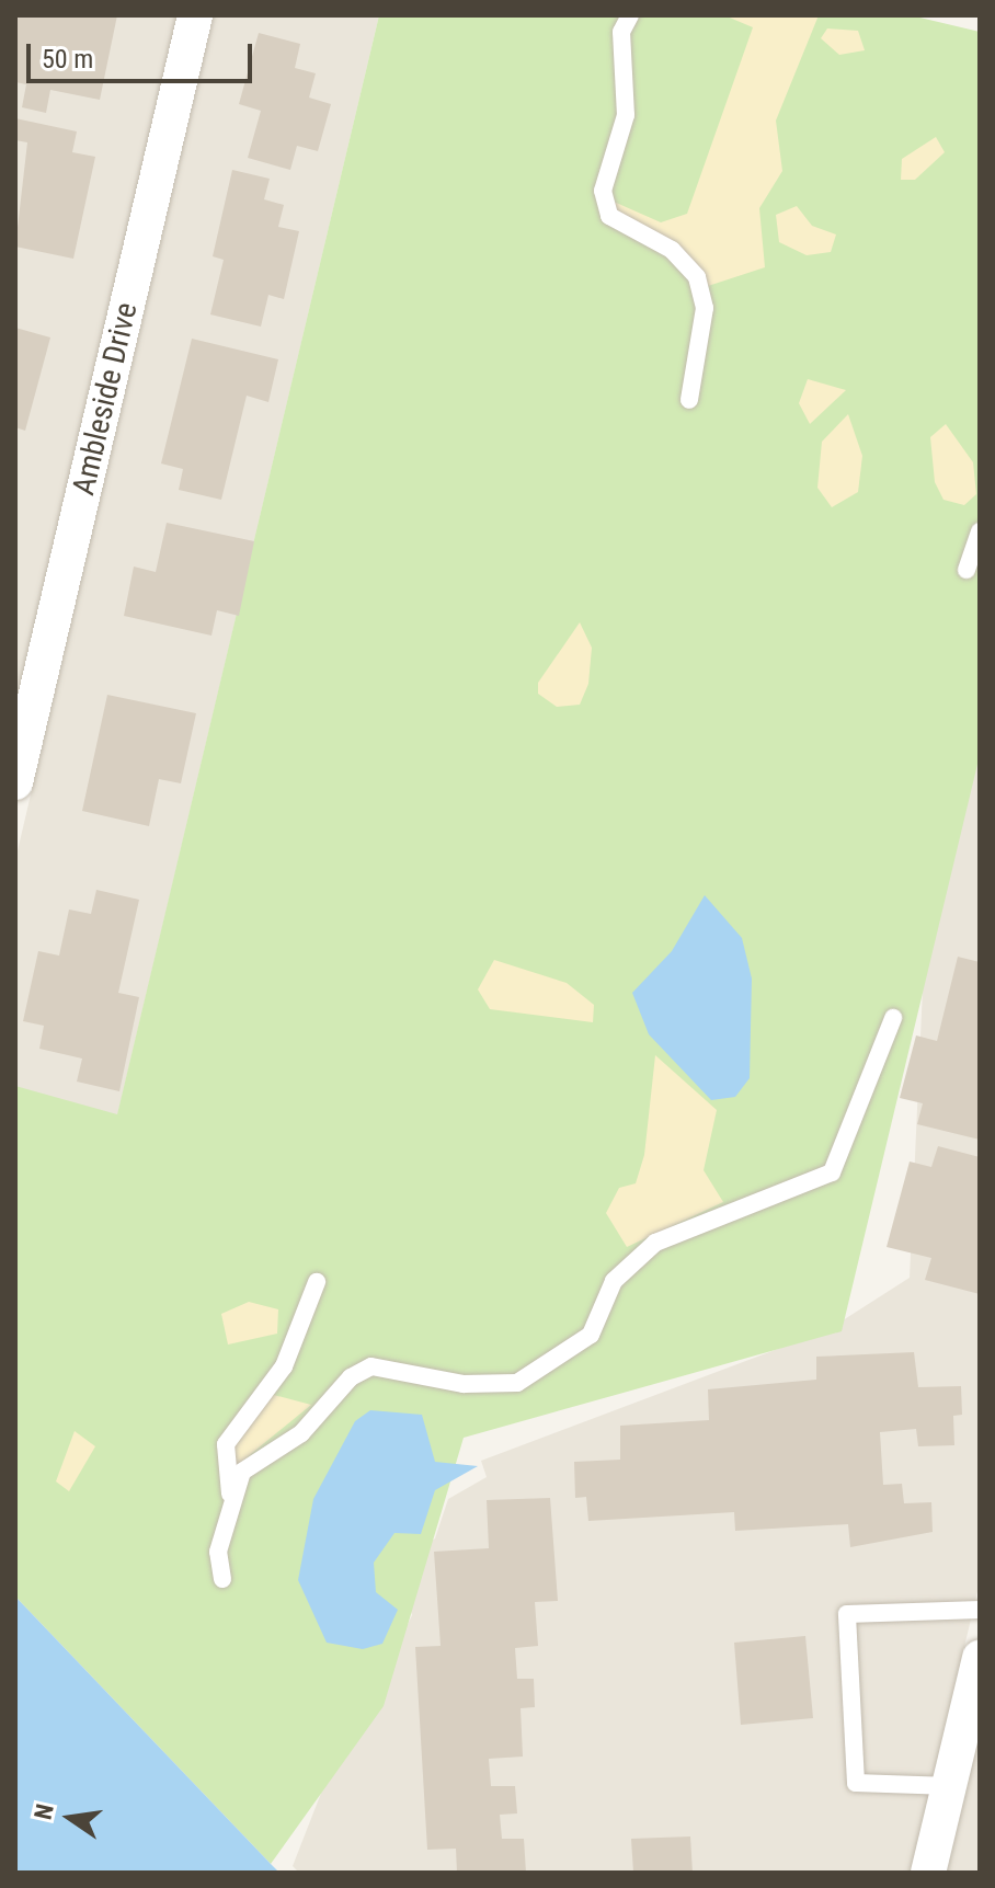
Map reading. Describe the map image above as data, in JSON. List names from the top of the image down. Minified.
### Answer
{"streets":{"street":["Ambleside Drive"]},"scale_bar":"50 m","north":"left"}
